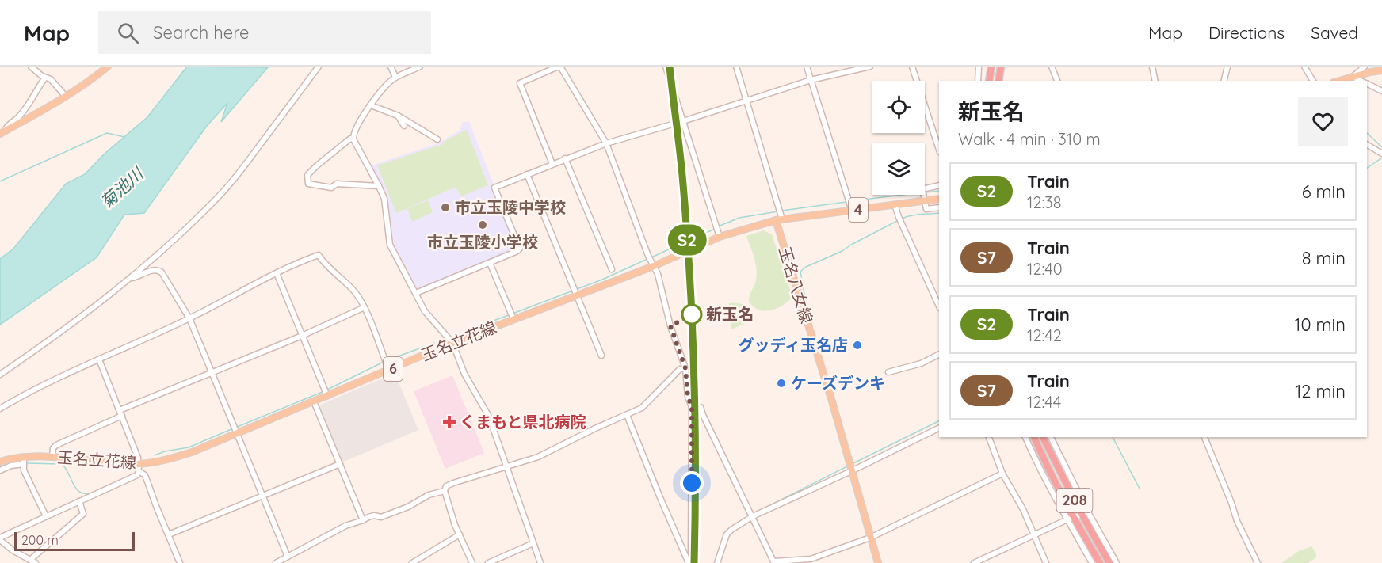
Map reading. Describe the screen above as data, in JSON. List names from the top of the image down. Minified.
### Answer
{"streets":{"highway":["208"],"main road":["4","玉名八女線","玉名立花線","6"]},"crossings":[["4","玉名八女線"],["4","玉名立花線"],["玉名八女線","玉名立花線"]],"water":["菊池川"],"places":{"other":["市立玉陵中学校","市立玉陵小学校","新玉名","グッディ玉名店","ケーズデンキ"],"health":["くまもと県北病院"]},"scale_bar":"200 m","page":{"header":"Map","search":"Search here","nav":["Map","Directions","Saved"],"on_map":"S2","heading":["新玉名","Walk · 4 min · 310 m"],"list":[{"mark":"S2","name":"Train","note":"12:38","value":"6 min"},{"mark":"S7","name":"Train","note":"12:40","value":"8 min"},{"mark":"S2","name":"Train","note":"12:42","value":"10 min"},{"mark":"S7","name":"Train","note":"12:44","value":"12 min"}],"scale":"200 m"}}
